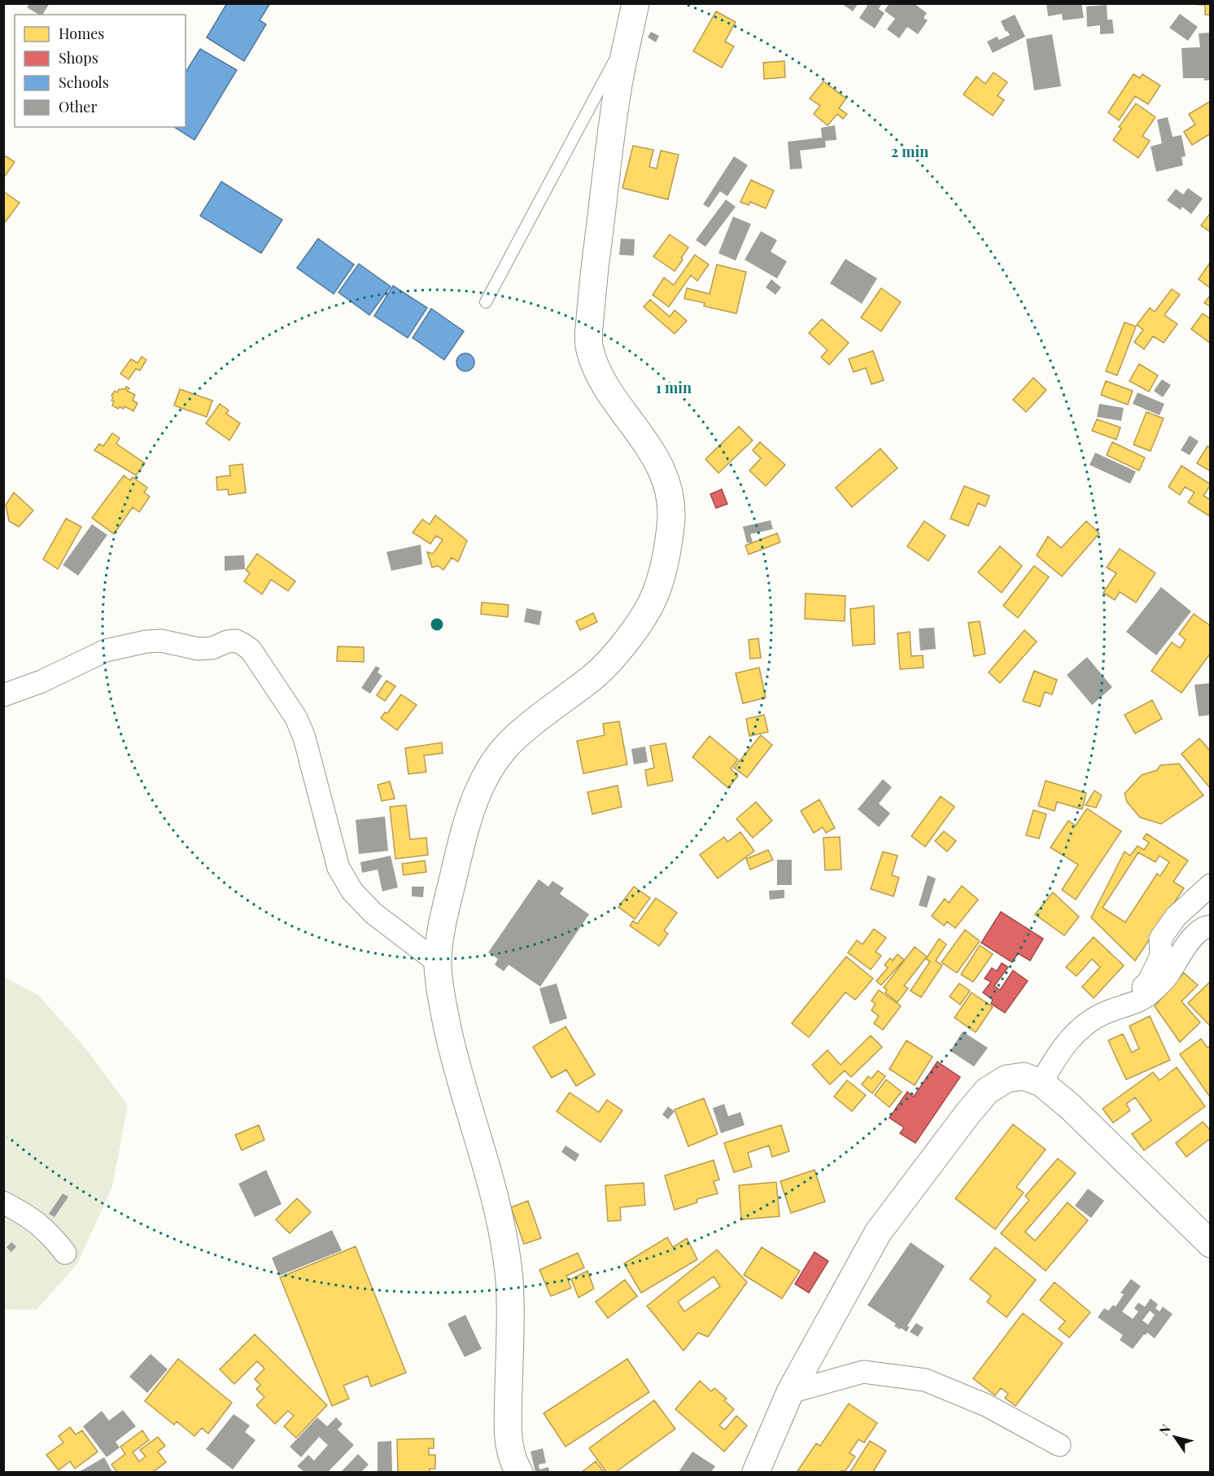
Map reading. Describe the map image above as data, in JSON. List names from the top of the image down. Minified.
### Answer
{"legend":["Homes","Shops","Schools","Other"],"north":"top left","rings":["2 min","1 min"]}
